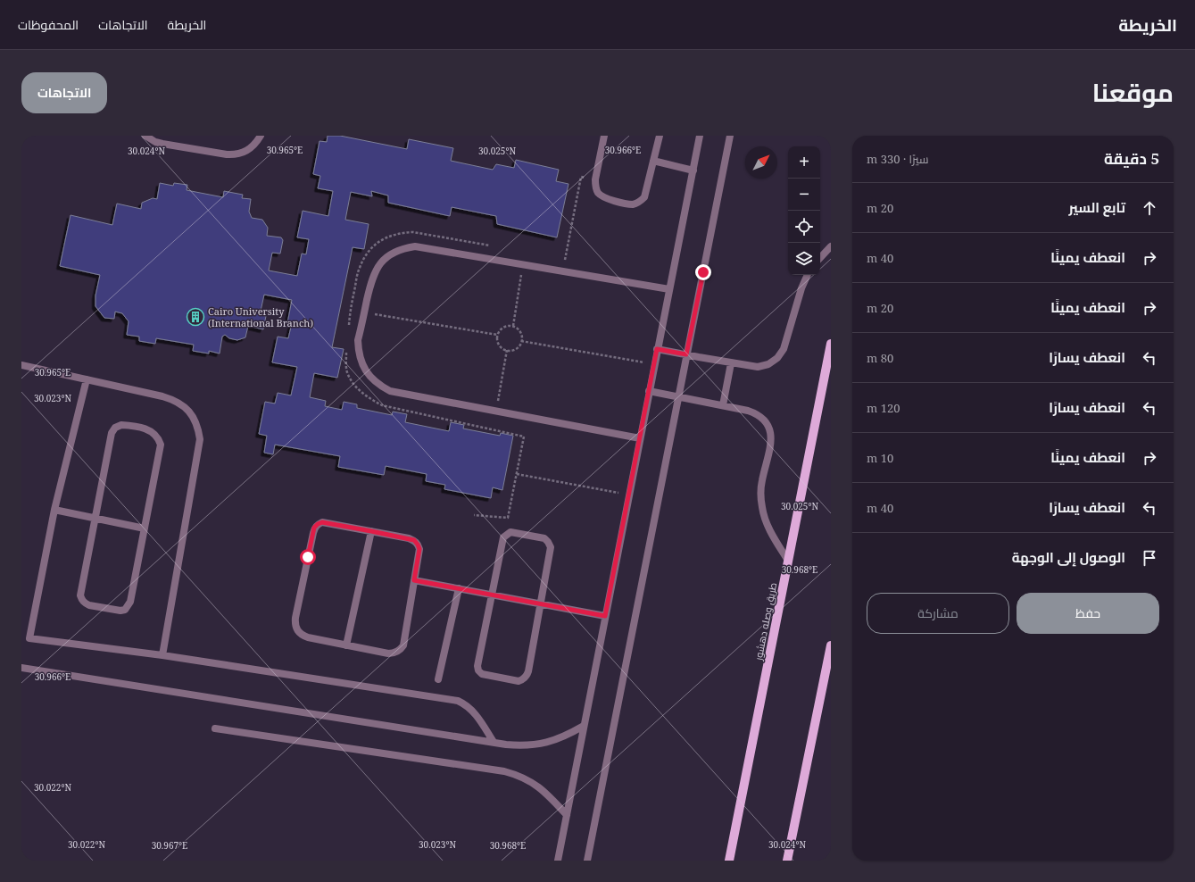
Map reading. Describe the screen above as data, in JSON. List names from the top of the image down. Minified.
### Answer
{"streets":{"main road":["طريق وصله دهشور"]},"places":{"building":["Cairo University (International Branch)"]},"north":"top right","page":{"header":"الخريطة","nav":["الخريطة","الاتجاهات","المحفوظات"],"title":"موقعنا","buttons":["الاتجاهات",["حفظ","مشاركة"]],"heading":["5 دقيقة","سيرًا · 330 m"],"map_buttons":["+","−"],"list":[["تابع السير","20 m"],["انعطف يمينًا","40 m"],["انعطف يمينًا","20 m"],["انعطف يسارًا","80 m"],["انعطف يسارًا","120 m"],["انعطف يمينًا","10 m"],["انعطف يسارًا","40 m"],"الوصول إلى الوجهة"]},"coordinates":["30.965°E","30.966°E","30.024°N","30.025°N","30.023°N","30.968°E","30.022°N","30.967°E"]}
